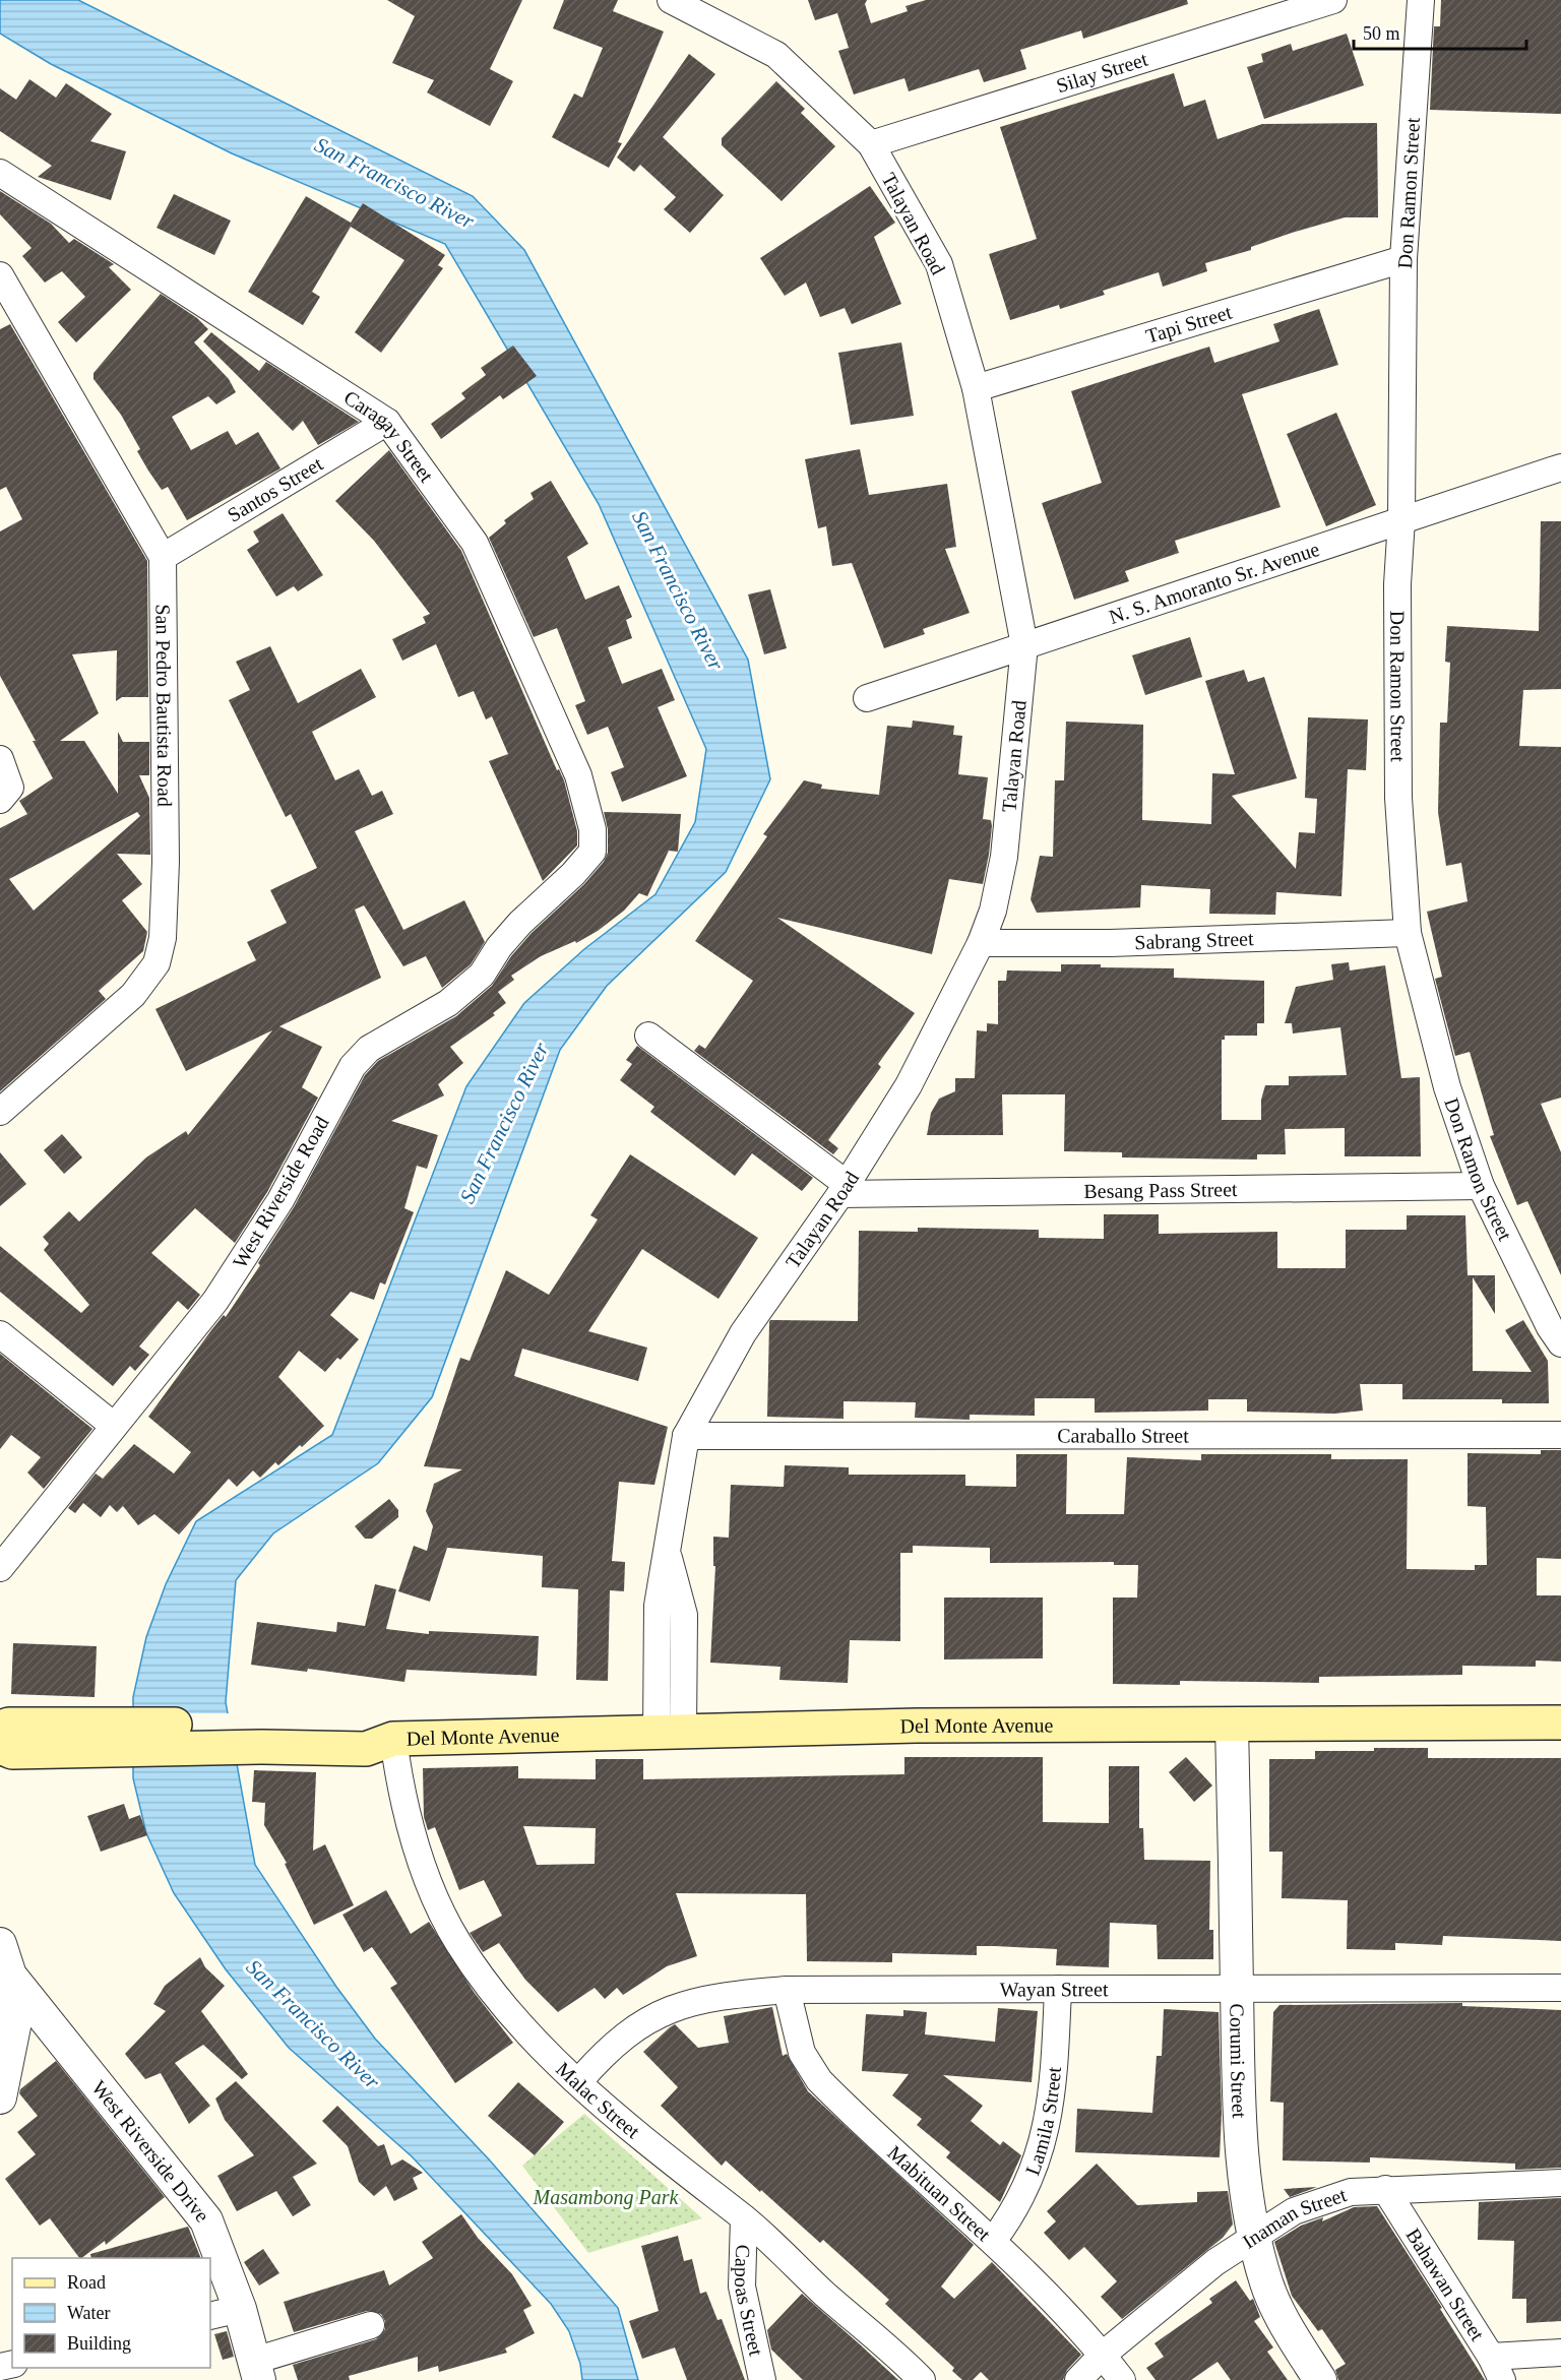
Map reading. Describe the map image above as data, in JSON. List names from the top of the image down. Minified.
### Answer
{"streets":{"main road":["Del Monte Avenue"],"street":["Silay Street","Don Ramon Street","Talayan Road","Tapi Street","Caragay Street","Santos Street","N. S. Amoranto Sr. Avenue","San Pedro Bautista Road","Sabrang Street","Besang Pass Street","West Riverside Road","Caraballo Street","Wayan Street","Corumi Street","Malac Street","Lamila Street","West Riverside Drive","Mabituan Street","Inaman Street","Bahawan Street","Capoas Street"]},"crossings":[["Silay Street","Talayan Road"],["Don Ramon Street","Tapi Street"],["Don Ramon Street","N. S. Amoranto Sr. Avenue"],["Don Ramon Street","Sabrang Street"],["Don Ramon Street","Besang Pass Street"],["Talayan Road","Tapi Street"],["Talayan Road","N. S. Amoranto Sr. Avenue"],["Talayan Road","Sabrang Street"],["Talayan Road","Besang Pass Street"],["Talayan Road","Caraballo Street"],["Talayan Road","Del Monte Avenue"],["Caragay Street","Santos Street"],["Caragay Street","West Riverside Road"],["Santos Street","San Pedro Bautista Road"],["Del Monte Avenue","Corumi Street"],["Del Monte Avenue","Malac Street"],["Wayan Street","Corumi Street"],["Wayan Street","Malac Street"],["Wayan Street","Lamila Street"],["Wayan Street","Mabituan Street"],["Corumi Street","Inaman Street"],["Malac Street","Capoas Street"],["Lamila Street","Mabituan Street"],["Mabituan Street","Inaman Street"],["Inaman Street","Bahawan Street"]],"water":["San Francisco River"],"parks":["Masambong Park"],"legend":["Road","Water","Building"],"scale_bar":"50 m"}
